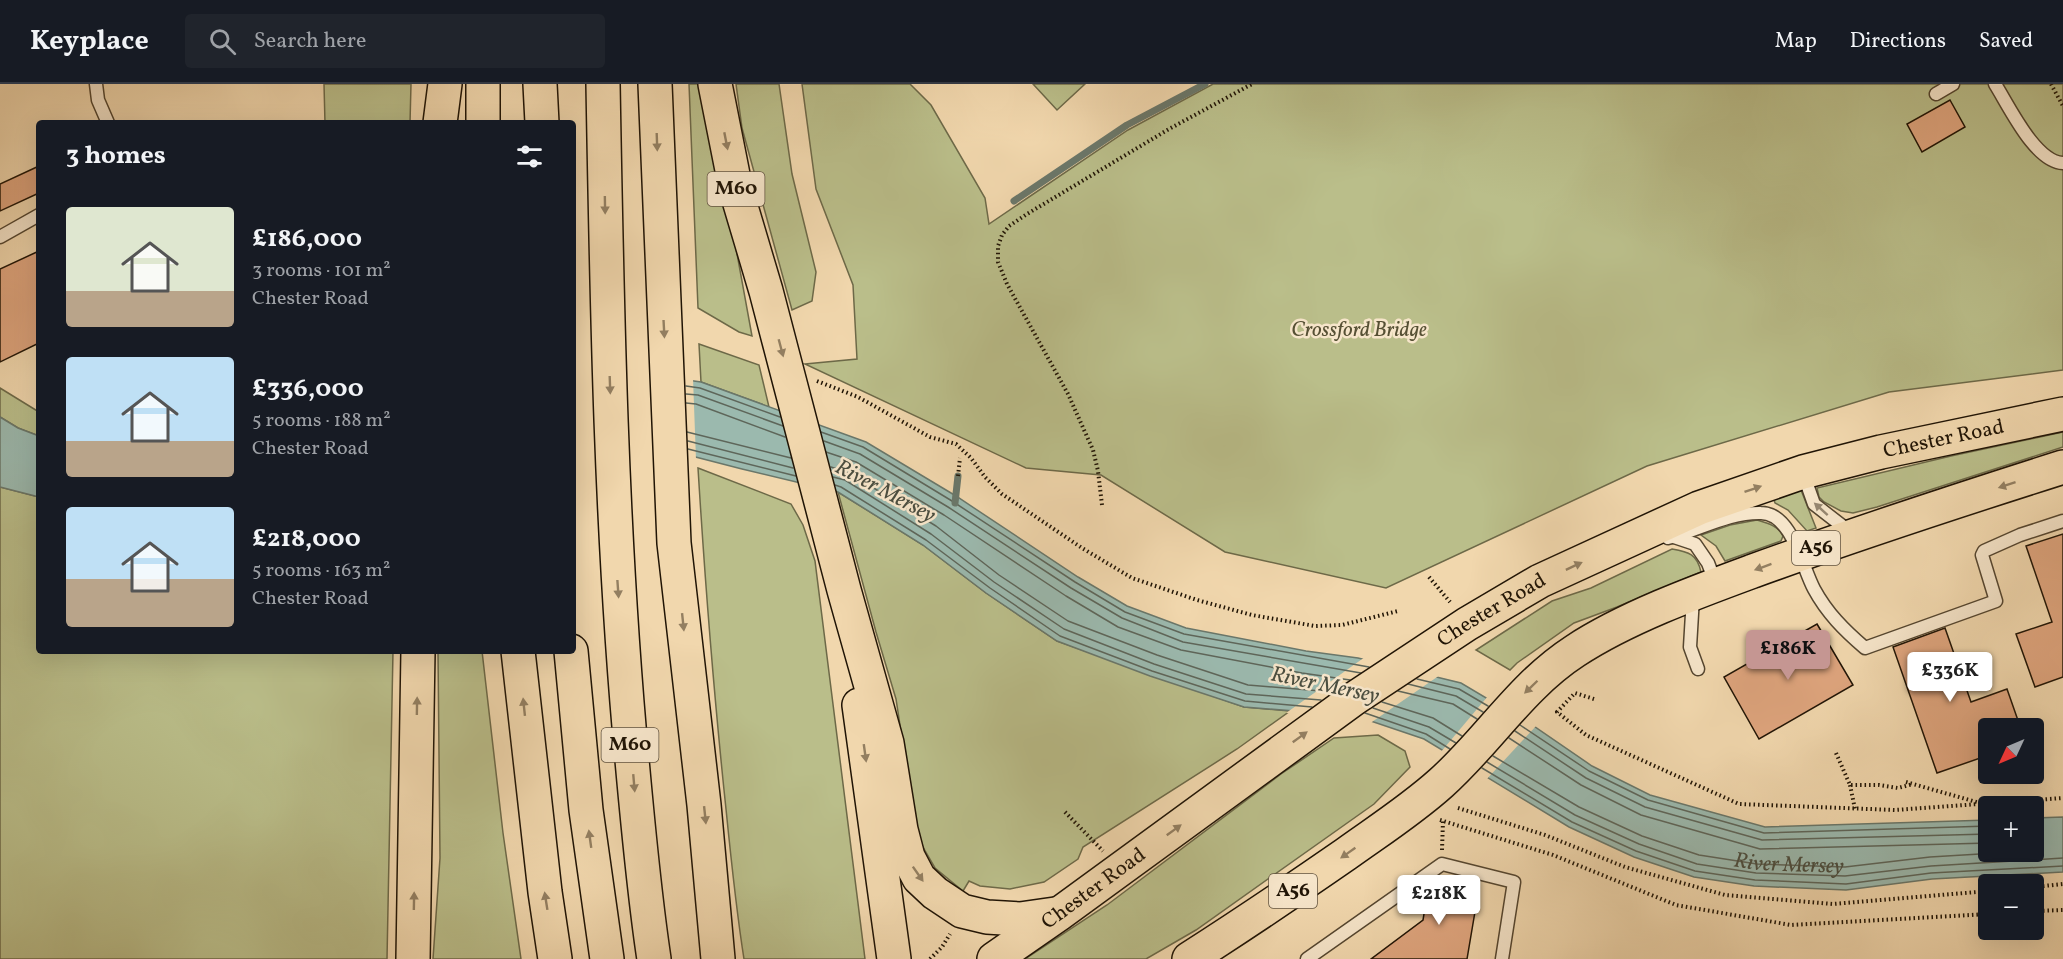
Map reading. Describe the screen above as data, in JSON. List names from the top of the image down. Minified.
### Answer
{"streets":{"highway":["M60","Chester Road","A56"]},"crossings":[["M60","Chester Road"]],"water":["River Mersey"],"parks":["Crossford Bridge"],"north":"bottom left","page":{"header":"Keyplace","search":"Search here","nav":["Map","Directions","Saved"],"heading":"3 homes","list":[{"name":"£186,000","note":"3 rooms · 101 m² · Chester Road"},{"name":"£336,000","note":"5 rooms · 188 m² · Chester Road"},{"name":"£218,000","note":"5 rooms · 163 m² · Chester Road"}],"price":["£186K","£336K","£218K"],"map_buttons":["+","−"]}}
